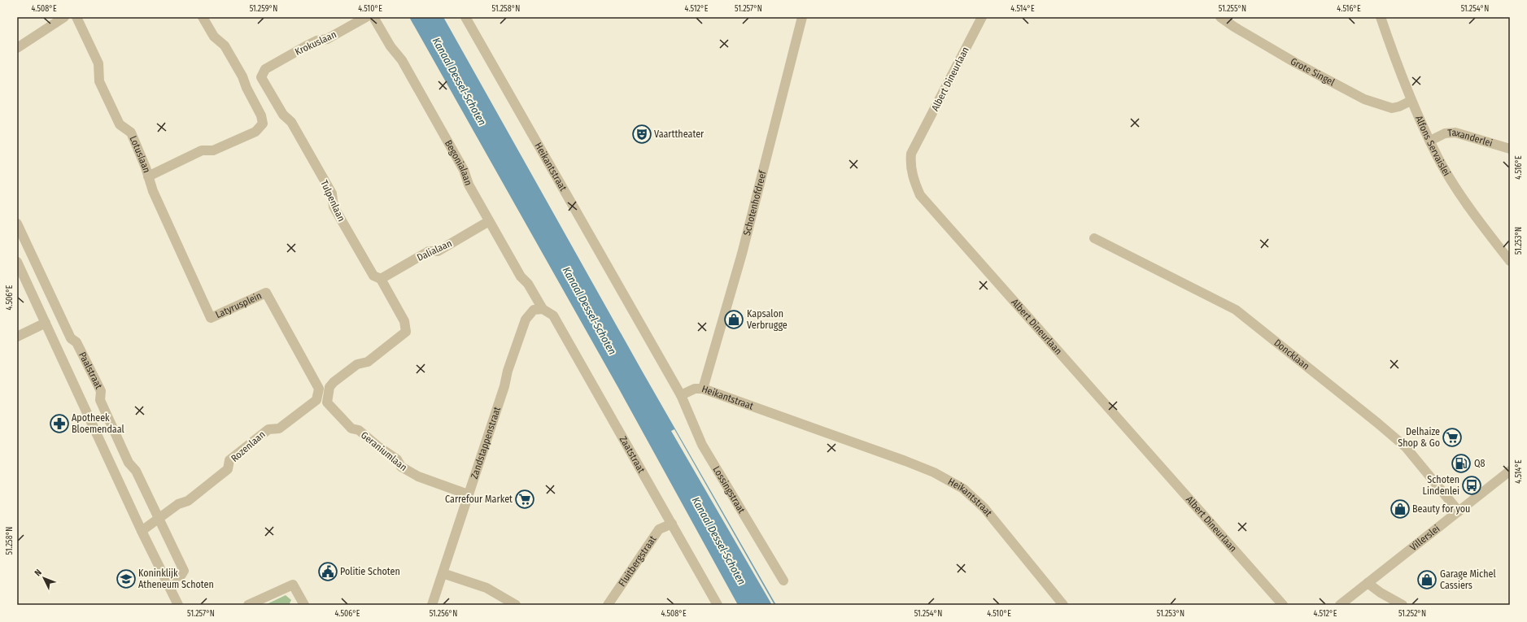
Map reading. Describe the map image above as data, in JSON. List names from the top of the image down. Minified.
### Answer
{"streets":{"street":["Krokuslaan","Grote Singel","Albert Dineurlaan","Taxanderlei","Alfons Servaislei","Lotuslaan","Begonialaan","Heikantstraat","Tulpenlaan","Schotenhofdreef","Dalialaan","Latyrusplein","Doncklaan","Paalstraat","Zandstappenstraat","Rozenlaan","Geraniumlaan","Zaatstraat","Lossingstraat","Villerslei","Fluitbergstraat"]},"crossings":[["Krokuslaan","Tulpenlaan"],["Grote Singel","Alfons Servaislei"],["Taxanderlei","Alfons Servaislei"],["Lotuslaan","Latyrusplein"],["Begonialaan","Dalialaan"],["Begonialaan","Zandstappenstraat"],["Begonialaan","Zaatstraat"],["Heikantstraat","Schotenhofdreef"],["Heikantstraat","Lossingstraat"],["Tulpenlaan","Dalialaan"],["Tulpenlaan","Geraniumlaan"],["Latyrusplein","Rozenlaan"],["Doncklaan","Villerslei"],["Paalstraat","Rozenlaan"],["Zandstappenstraat","Geraniumlaan"],["Zandstappenstraat","Zaatstraat"],["Zaatstraat","Fluitbergstraat"]],"water":["Kanaal Dessel-Schoten"],"places":{"theatre":["Vaarttheater"],"shop":["Kapsalon Verbrugge","Beauty for you","Garage Michel Cassiers"],"pharmacy":["Apotheek Bloemendaal"],"supermarket":["Delhaize Shop & Go","Carrefour Market"],"fuel station":["Q8"],"bus stop":["Schoten Lindenlei"],"public building":["Politie Schoten"],"school or university":["Koninklijk Atheneum Schoten"]},"north":"top left","coordinates":["4.508°E","51.259°N","4.510°E","51.258°N","4.512°E","51.257°N","4.514°E","51.255°N","4.516°E","51.254°N","51.253°N","4.506°E","51.256°N","51.252°N"]}
